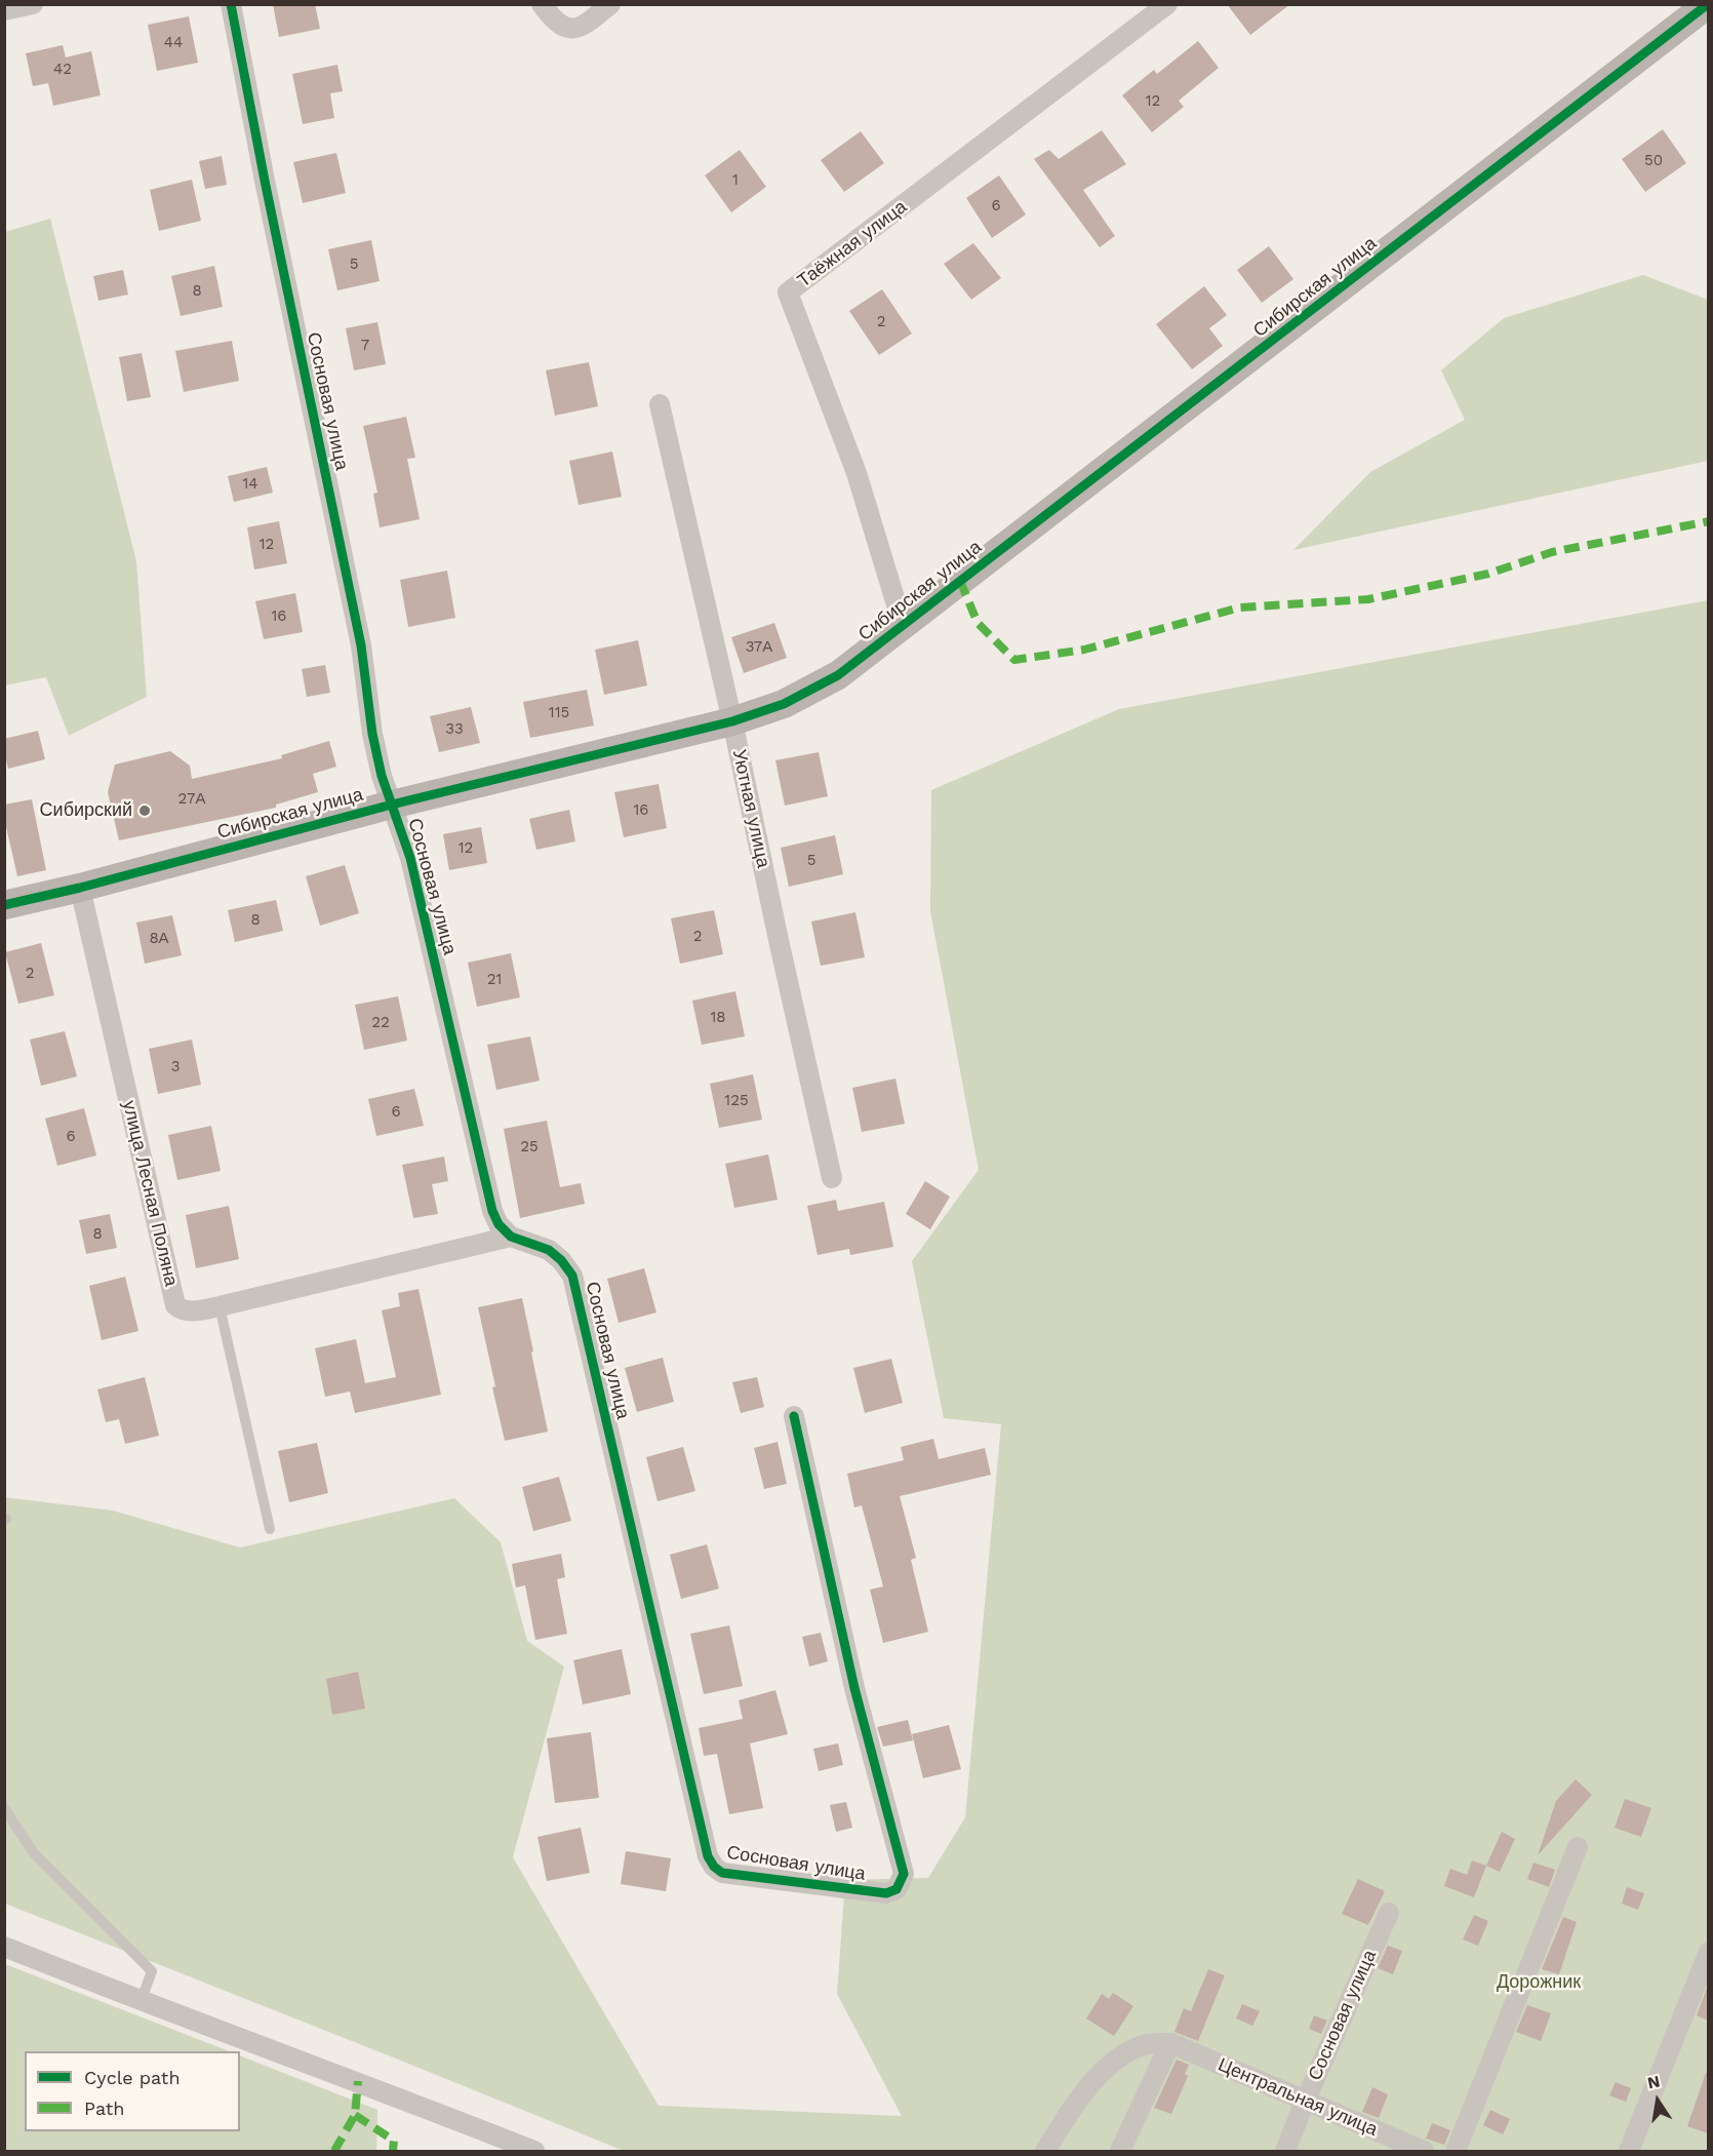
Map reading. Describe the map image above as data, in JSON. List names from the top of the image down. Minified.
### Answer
{"streets":{"street":["Таёжная улица","Сибирская улица","Сосновая улица","Уютная улица","улица Лесная Поляна","Центральная улица"]},"crossings":[["Таёжная улица","Сибирская улица"],["Сибирская улица","Сосновая улица"],["Сибирская улица","Уютная улица"],["Сибирская улица","улица Лесная Поляна"],["Сосновая улица","улица Лесная Поляна"],["Сосновая улица","Центральная улица"]],"parks":["Дорожник"],"places":["Сибирский"],"house_numbers":["44","42","12","50","1","6","5","8","2","7","14","12","16","37А","115","33","27А","16","12","5","8","2","8А","2","21","18","22","3","125","6","6","25","8"],"legend":["Cycle path","Path"],"north":"top"}
